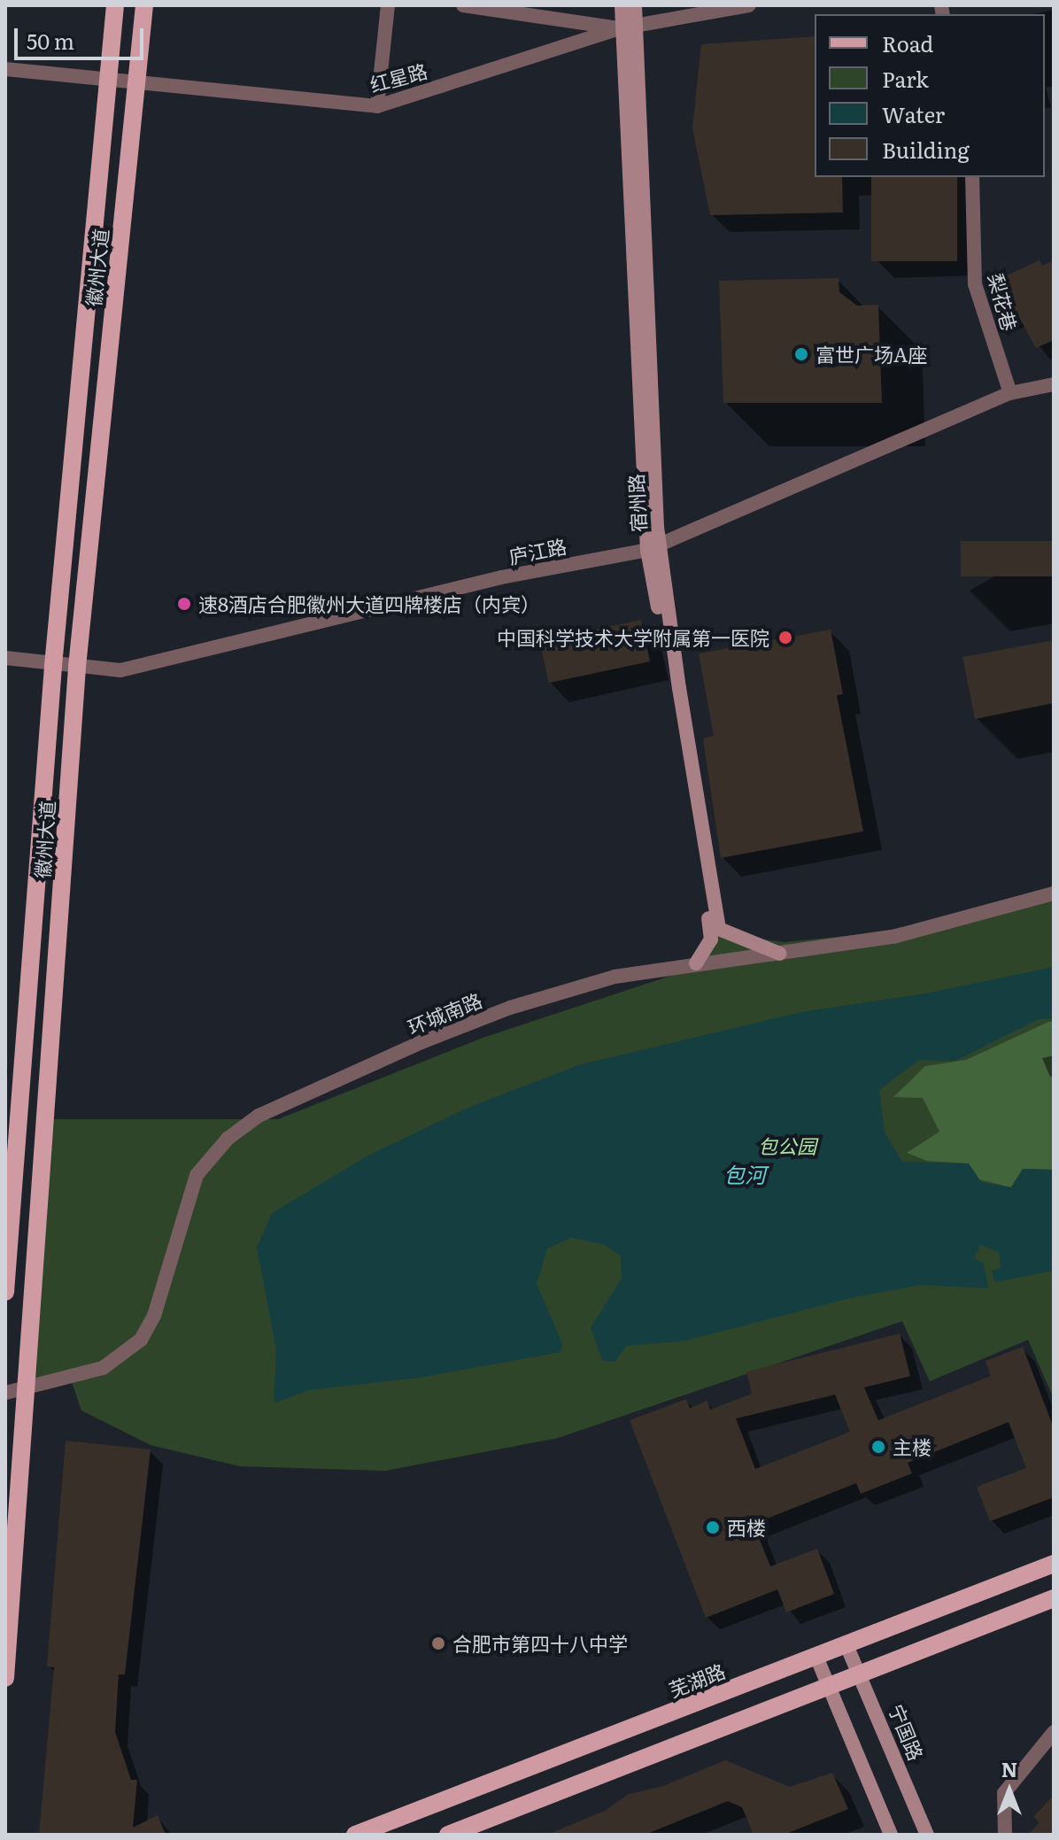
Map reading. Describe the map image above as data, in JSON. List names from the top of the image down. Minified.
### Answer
{"streets":{"main road":["徽州大道","宿州路","芜湖路","宁国路"],"street":["红星路","梨花巷","庐江路","环城南路"]},"crossings":[["红星路","徽州大道"],["红星路","宿州路"],["徽州大道","庐江路"],["徽州大道","环城南路"],["梨花巷","庐江路"],["宿州路","庐江路"],["宿州路","环城南路"],["芜湖路","宁国路"]],"water":["包河"],"parks":["包公园"],"places":["富世广场A座","速8酒店合肥徽州大道四牌楼店（内宾）","中国科学技术大学附属第一医院","主楼","西楼","合肥市第四十八中学"],"legend":["Road","Park","Water","Building"],"scale_bar":"50 m","north":"top"}
